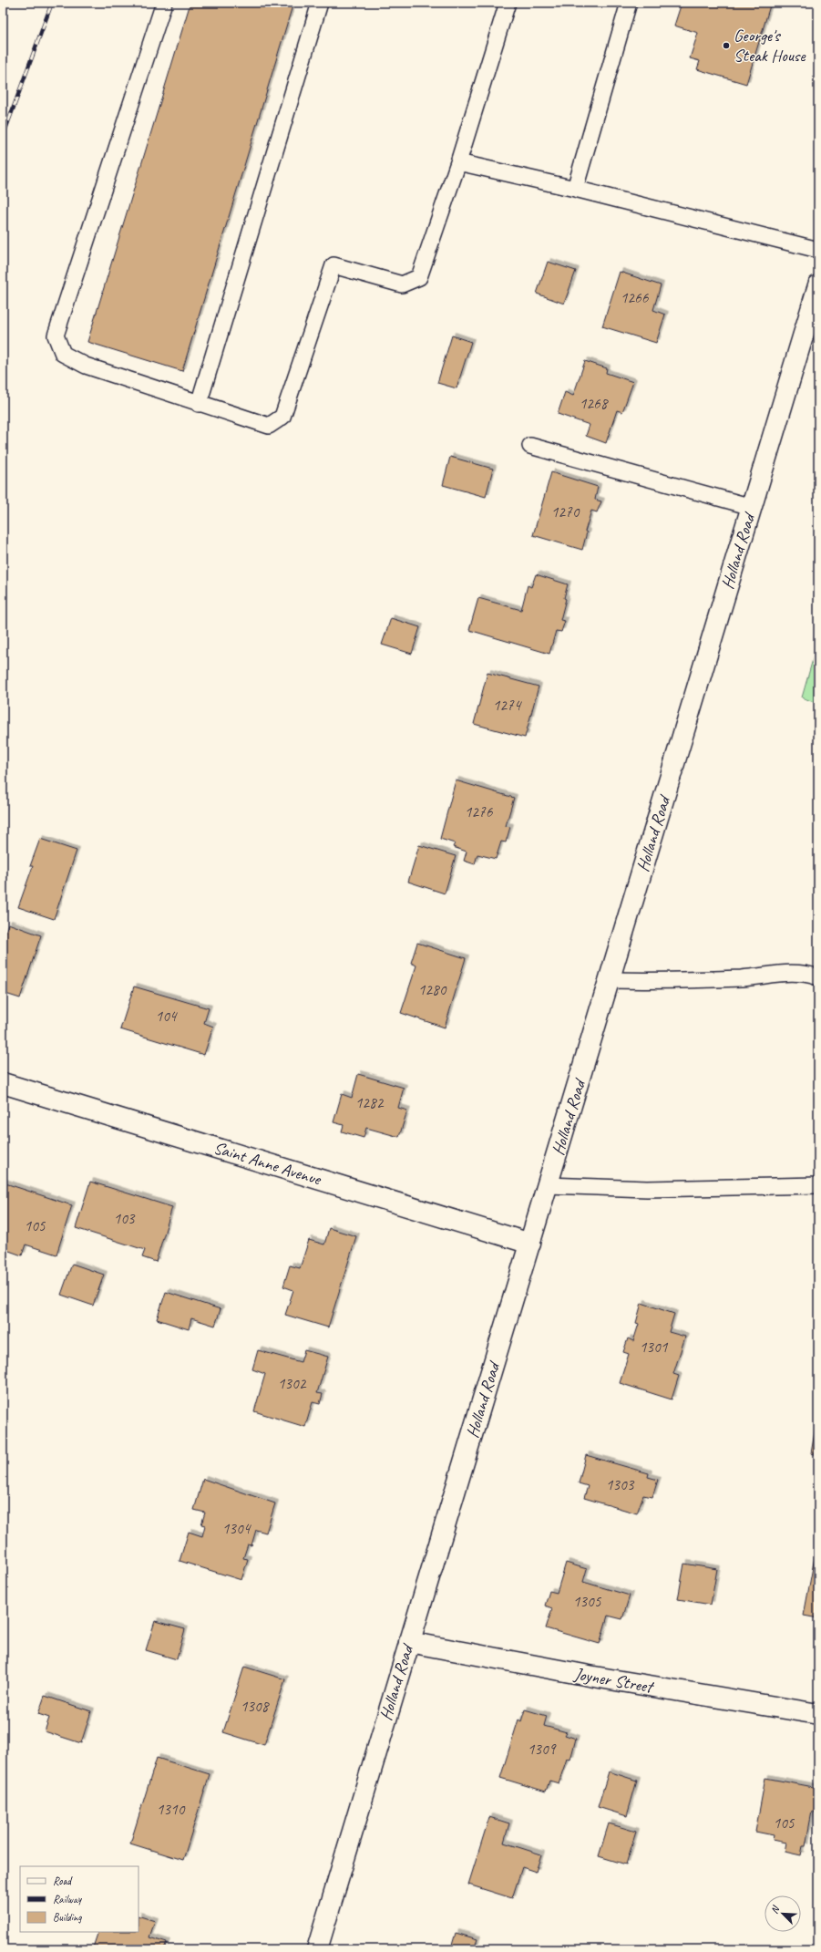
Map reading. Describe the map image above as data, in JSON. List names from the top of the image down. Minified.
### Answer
{"streets":{"main road":["Holland Road","Saint Anne Avenue","Joyner Street"]},"crossings":[["Holland Road","Saint Anne Avenue"],["Holland Road","Joyner Street"]],"places":["George's Steak House"],"house_numbers":["1266","1268","1270","1274","1276","1280","104","1282","103","105","1301","1302","1303","1304","1305","1308","1309","1310","105"],"legend":["Road","Railway","Building"],"north":"top left"}
